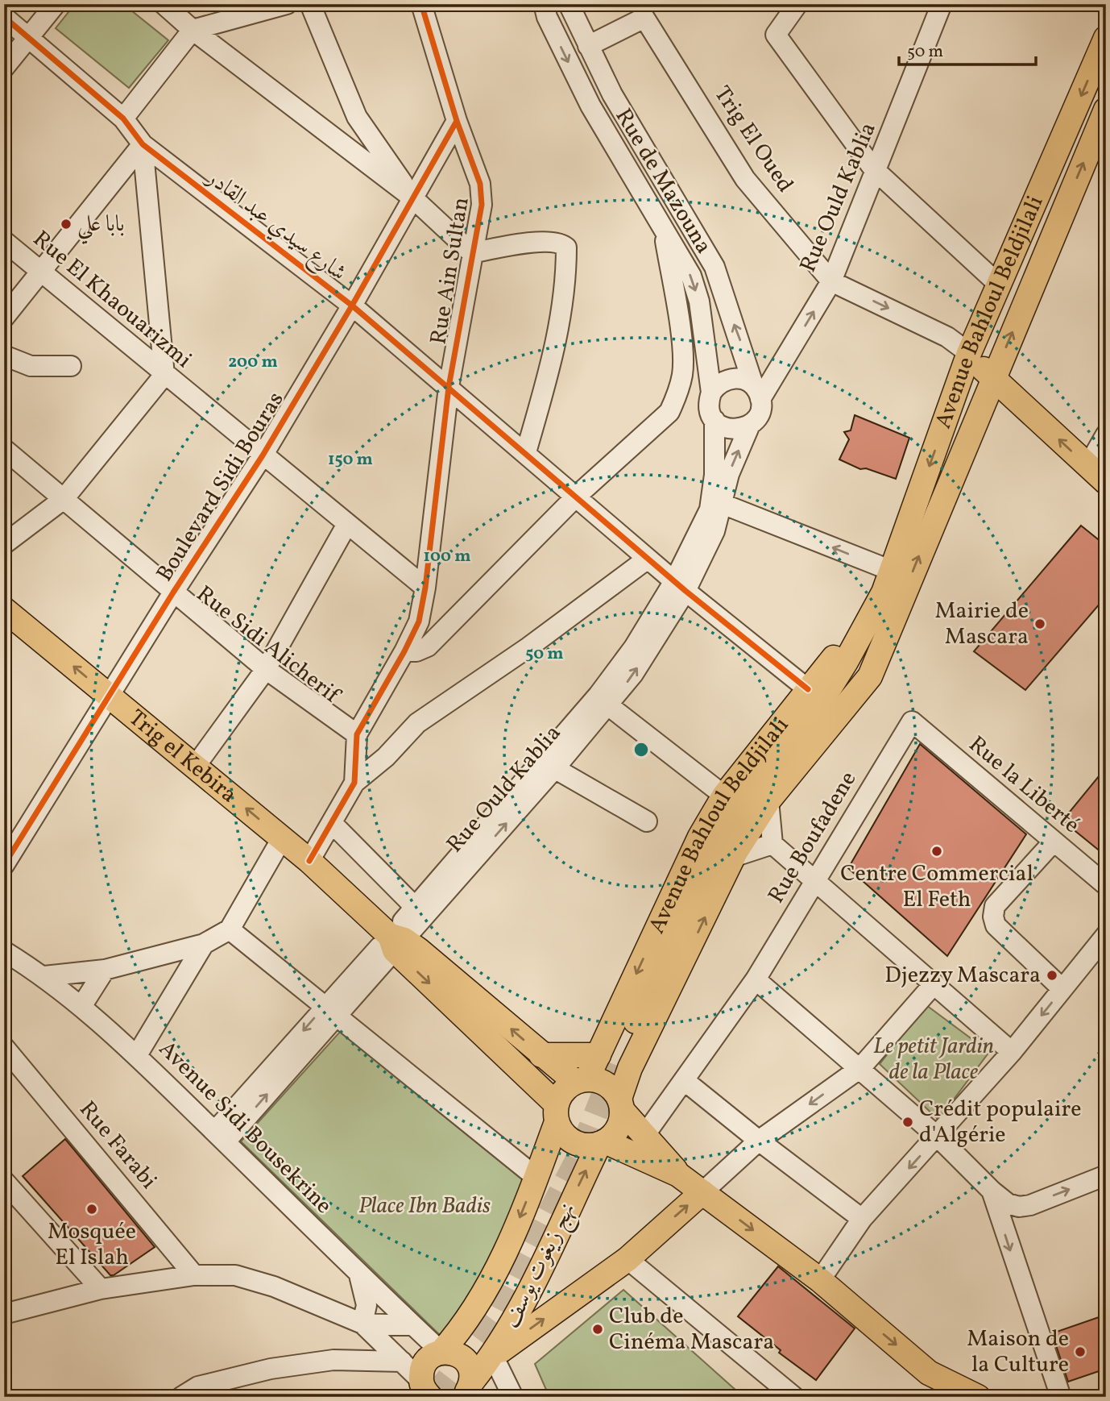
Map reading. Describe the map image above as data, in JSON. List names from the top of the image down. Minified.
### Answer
{"streets":{"main road":["Avenue Bahloul Beldjilali","Trig el Kebira","نهج زيغوت يوسف"],"street":["Trig El Oued","Rue de Mazouna","Rue Ould Kablia","شارع سيدي عبد القادر","Rue Ain Sultan","Rue El Khaouarizmi","Boulevard Sidi Bouras","Rue Sidi Alicherif","Rue la Liberté","Rue Boufadene","Avenue Sidi Bousekrine","Rue Farabi"]},"crossings":[["Trig El Oued","Rue de Mazouna"],["Trig El Oued","Rue Ould Kablia"],["Rue de Mazouna","Rue Ould Kablia"],["Rue Ould Kablia","شارع سيدي عبد القادر"],["Rue Ould Kablia","Trig el Kebira"],["Rue Ould Kablia","Avenue Sidi Bousekrine"],["شارع سيدي عبد القادر","Rue Ain Sultan"],["شارع سيدي عبد القادر","Avenue Bahloul Beldjilali"],["شارع سيدي عبد القادر","Boulevard Sidi Bouras"],["Rue Ain Sultan","Rue El Khaouarizmi"],["Rue Ain Sultan","Boulevard Sidi Bouras"],["Rue Ain Sultan","Rue Sidi Alicherif"],["Rue Ain Sultan","Trig el Kebira"],["Rue El Khaouarizmi","Boulevard Sidi Bouras"],["Avenue Bahloul Beldjilali","نهج زيغوت يوسف"],["Boulevard Sidi Bouras","Rue Sidi Alicherif"],["Boulevard Sidi Bouras","Trig el Kebira"],["Rue la Liberté","Rue Boufadene"],["Avenue Sidi Bousekrine","نهج زيغوت يوسف"]],"one_way":["Trig el Kebira"],"parks":["Le petit Jardin de la Place","Place Ibn Badis"],"places":["بابا علي","Mairie de Mascara","Centre Commercial El Feth","Djezzy Mascara","Crédit populaire d'Algérie","Mosquée El Islah","Club de Cinéma Mascara","Maison de la Culture"],"scale_bar":"50 m","rings":["200 m","150 m","100 m","50 m"]}
